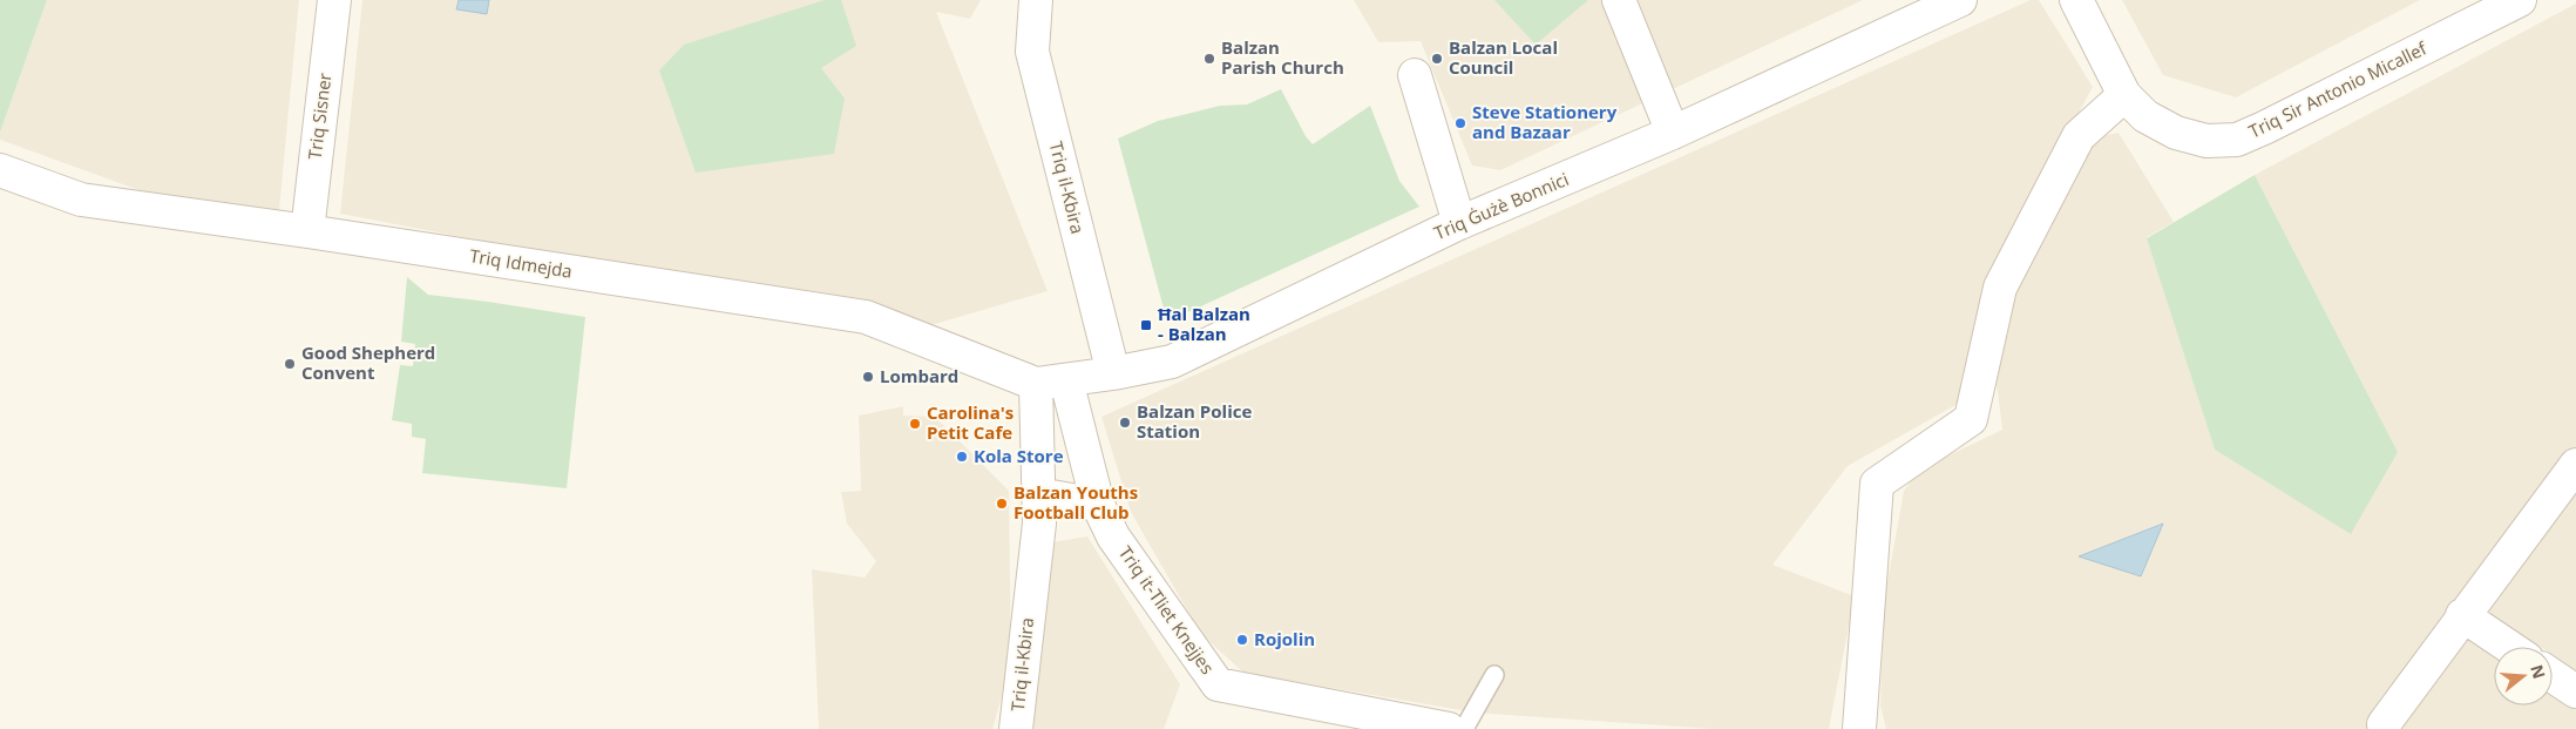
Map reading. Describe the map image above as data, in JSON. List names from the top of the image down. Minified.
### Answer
{"streets":{"street":["Triq Sir Antonio Micallef","Triq Sisner","Triq il-Kbira","Triq Ġużè Bonnici","Triq Idmejda","Triq it-Tliet Knejjes"]},"crossings":[["Triq Sisner","Triq Idmejda"],["Triq il-Kbira","Triq Ġużè Bonnici"],["Triq il-Kbira","Triq Idmejda"],["Triq il-Kbira","Triq it-Tliet Knejjes"],["Triq Ġużè Bonnici","Triq Idmejda"],["Triq Ġużè Bonnici","Triq it-Tliet Knejjes"],["Triq Idmejda","Triq it-Tliet Knejjes"]],"places":{"other":["Balzan Parish Church","Balzan Local Council","Steve Stationery and Bazaar","Good Shepherd Convent","Lombard","Balzan Police Station","Carolina's Petit Cafe","Kola Store","Balzan Youths Football Club","Rojolin"],"transit":["Ħal Balzan - Balzan"]},"north":"right"}
